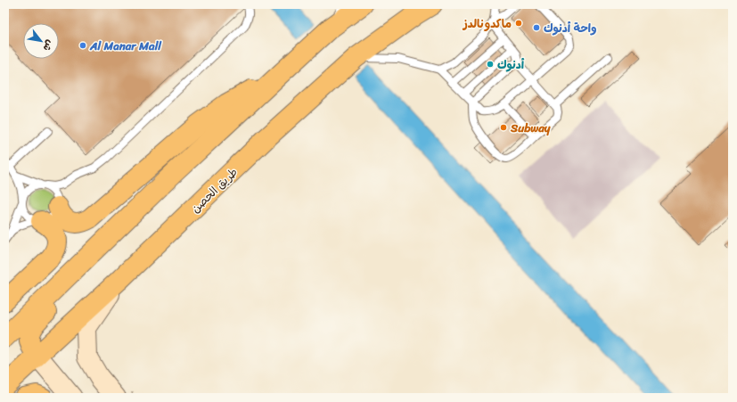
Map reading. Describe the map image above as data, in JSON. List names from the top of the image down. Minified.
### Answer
{"streets":{"main road":["طريق الحصن"]},"places":["ماكدونالدز","واحة أدنوك","Al Manar Mall","أدنوك","Subway"],"north":"bottom right"}
